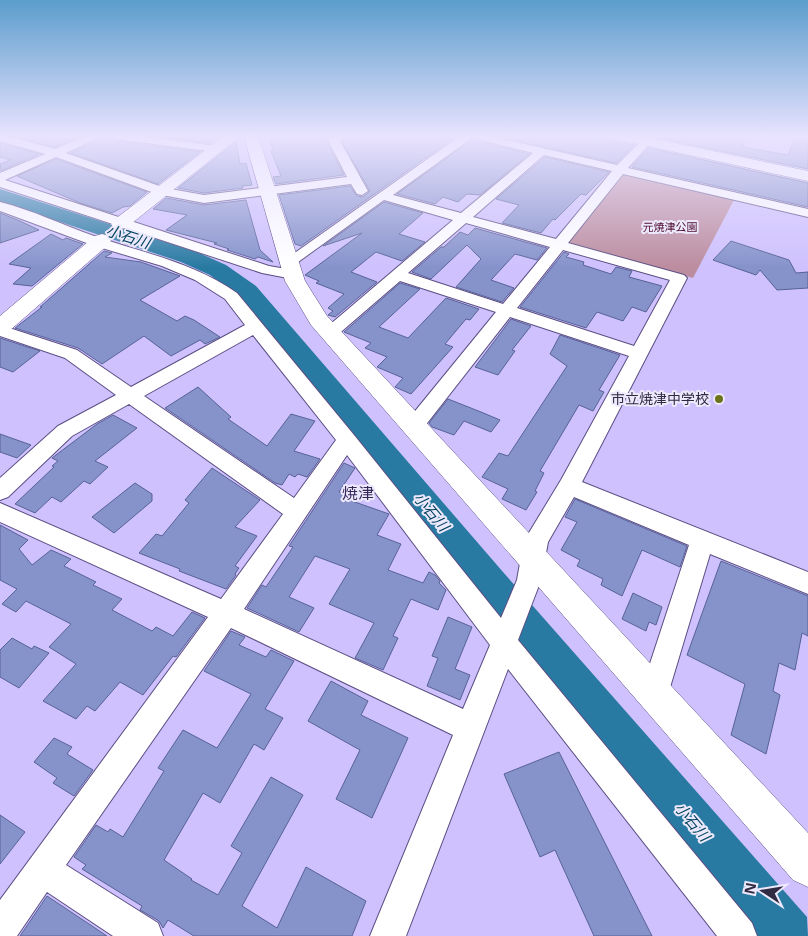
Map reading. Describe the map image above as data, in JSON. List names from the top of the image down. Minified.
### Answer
{"districts":["焼津"],"water":["小石川"],"parks":["元焼津公園"],"places":["市立焼津中学校"],"north":"left"}
